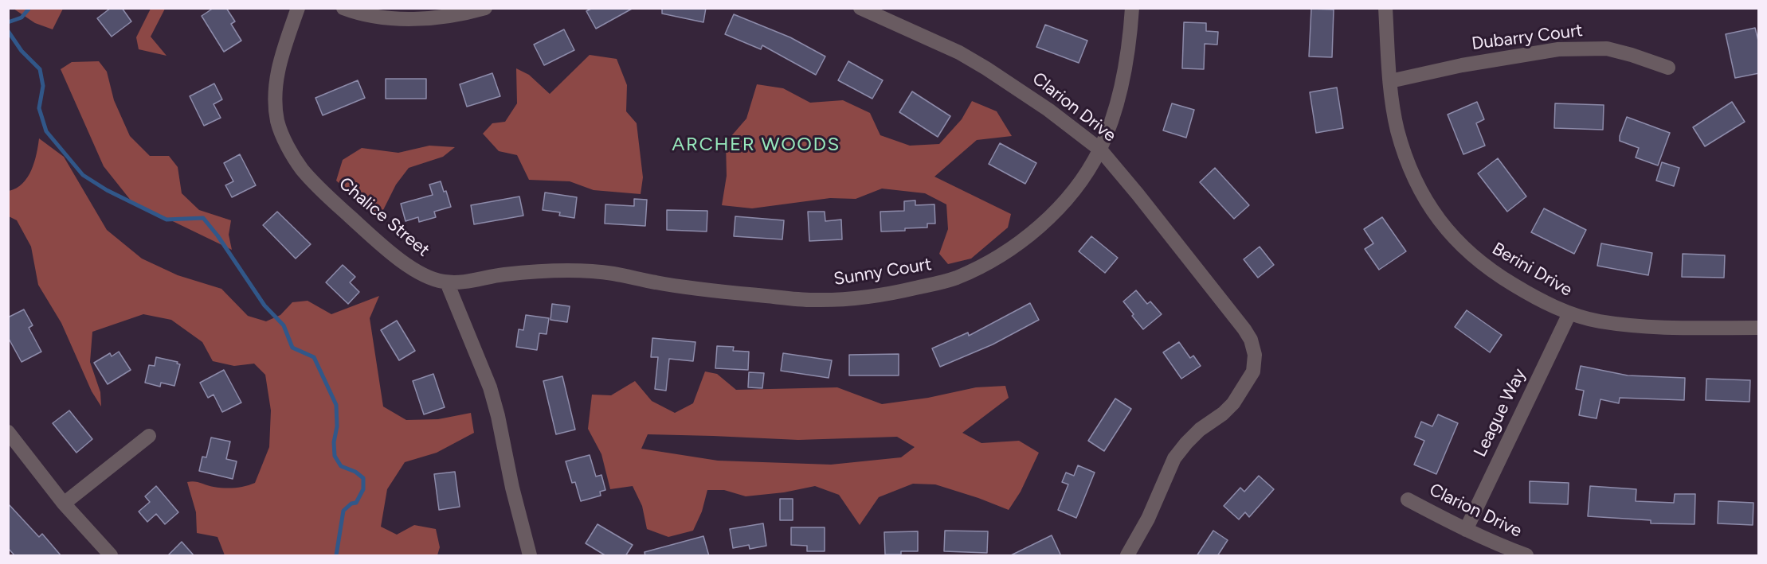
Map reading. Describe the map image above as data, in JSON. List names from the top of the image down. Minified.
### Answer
{"streets":{"street":["Dubarry Court","Clarion Drive","Chalice Street","Berini Drive","Sunny Court","League Way"]},"crossings":[["Dubarry Court","Berini Drive"],["Clarion Drive","Sunny Court"],["Clarion Drive","League Way"],["Chalice Street","Sunny Court"],["Berini Drive","League Way"]],"districts":["ARCHER WOODS"]}
